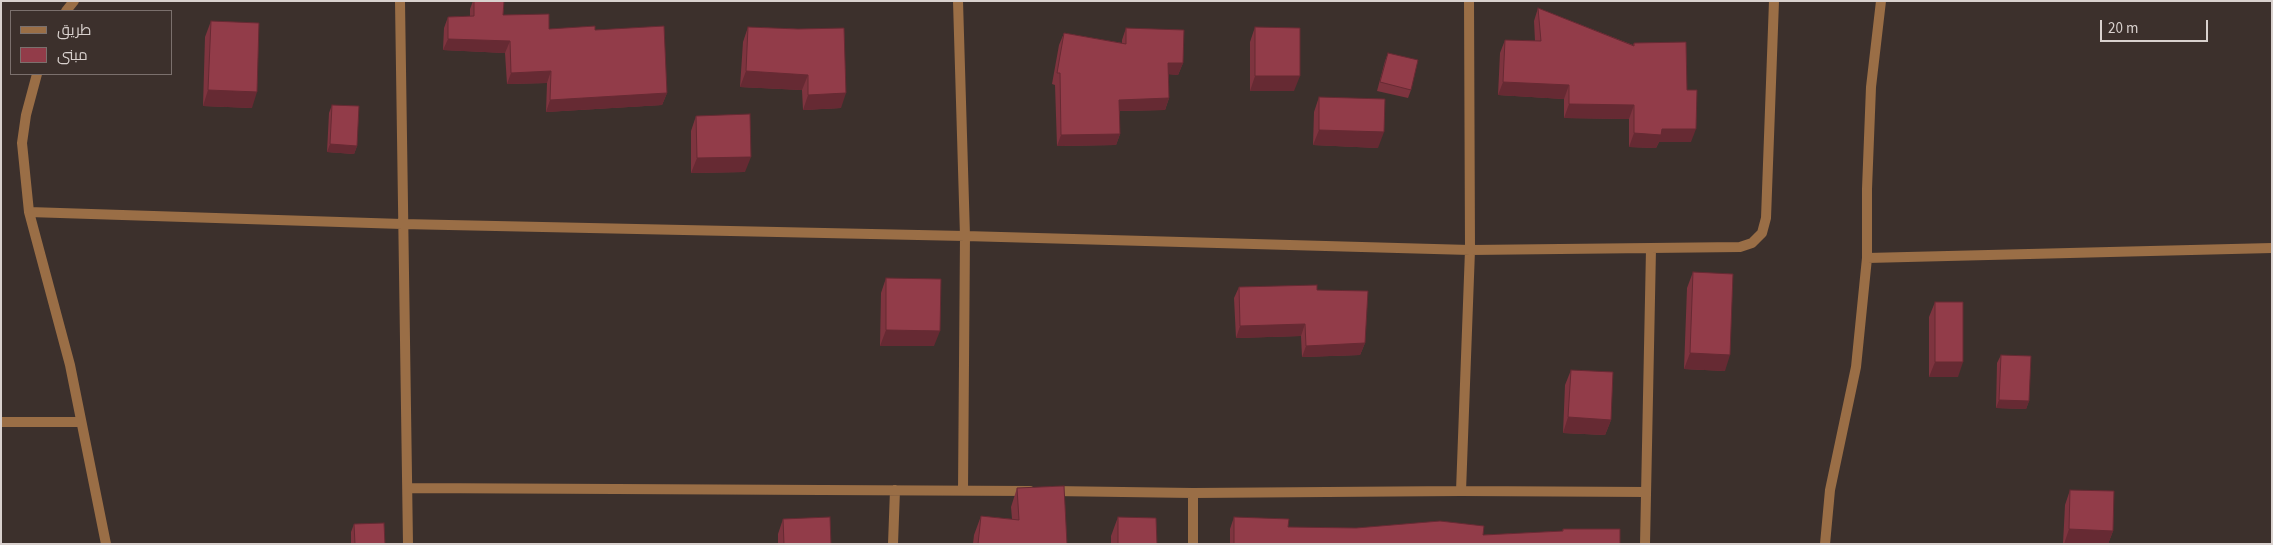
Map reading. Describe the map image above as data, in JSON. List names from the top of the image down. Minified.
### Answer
{"legend":["طريق","مبنى"],"scale_bar":"20 m"}
